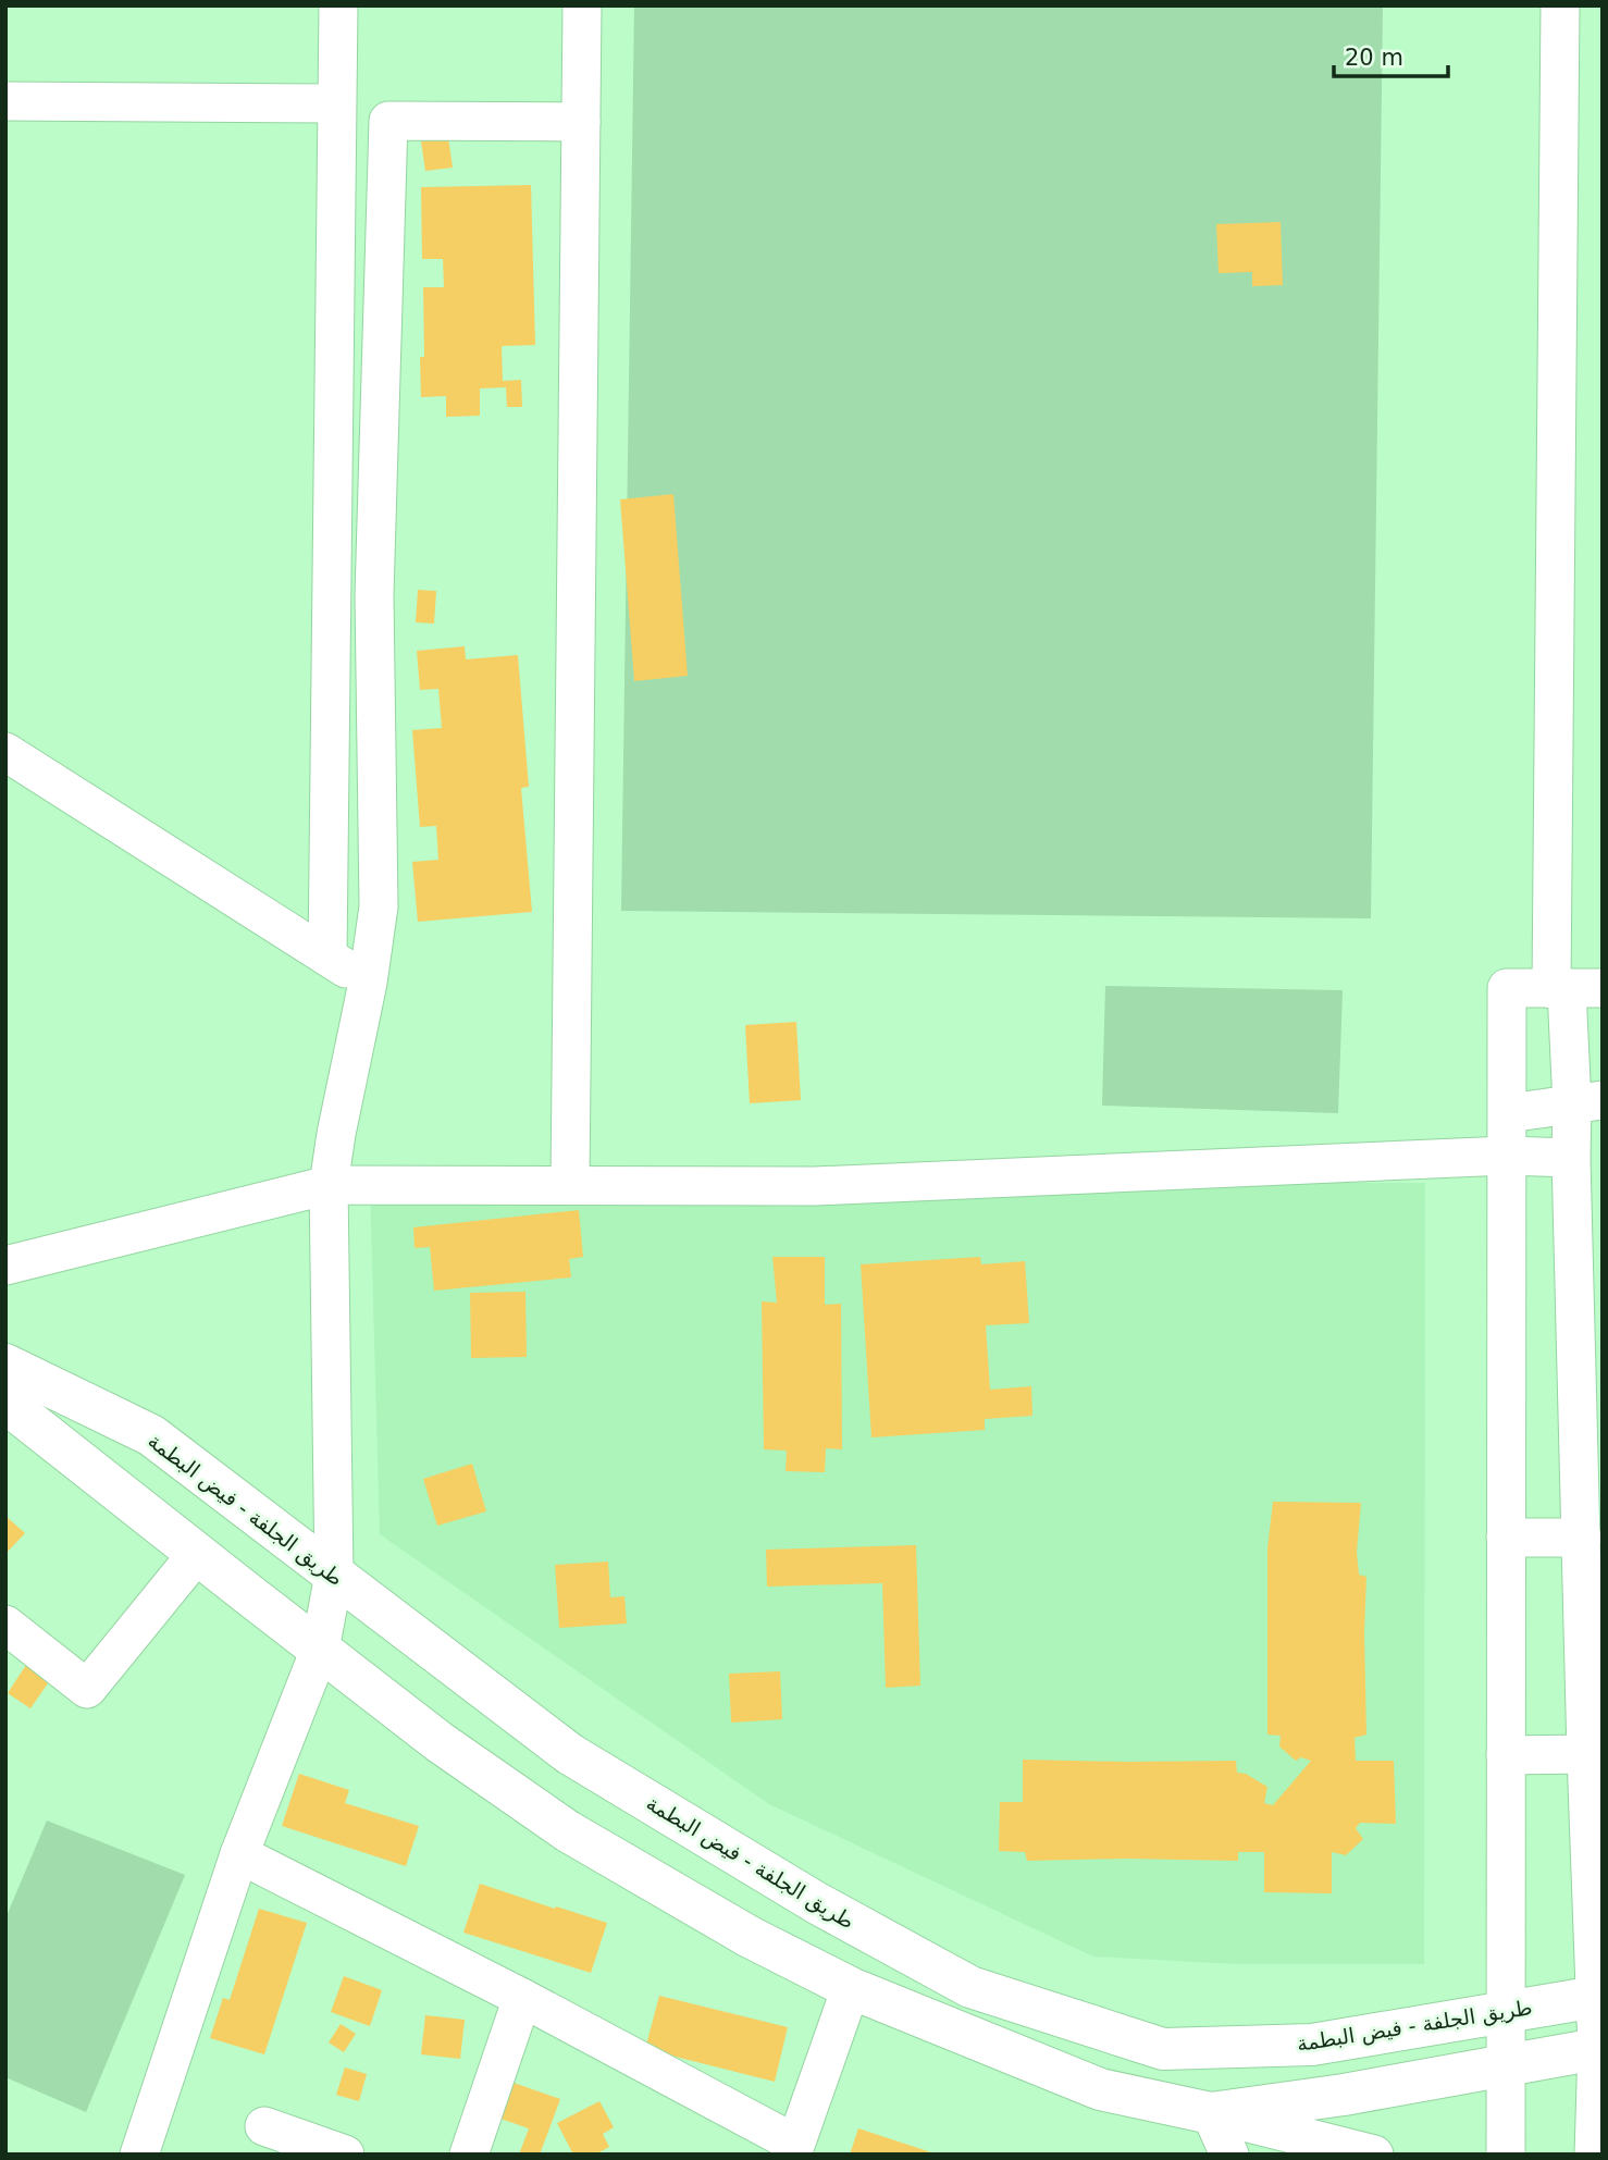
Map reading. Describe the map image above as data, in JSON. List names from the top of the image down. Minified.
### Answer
{"streets":{"main road":["طريق الجلفة - فيض البطمة"]},"scale_bar":"20 m"}
